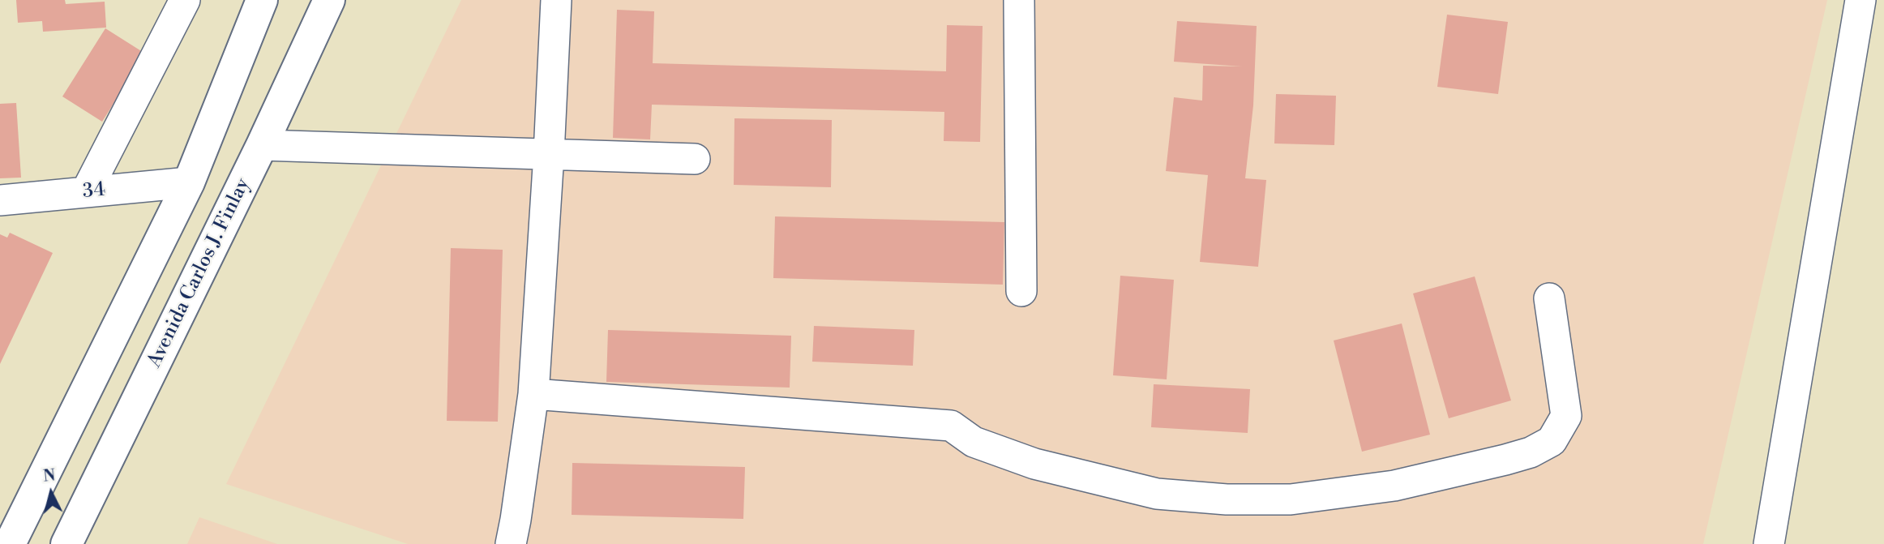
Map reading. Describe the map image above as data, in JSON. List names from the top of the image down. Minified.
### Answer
{"streets":{"main road":["Avenida Carlos J. Finlay"],"street":["34"]},"north":"top"}
